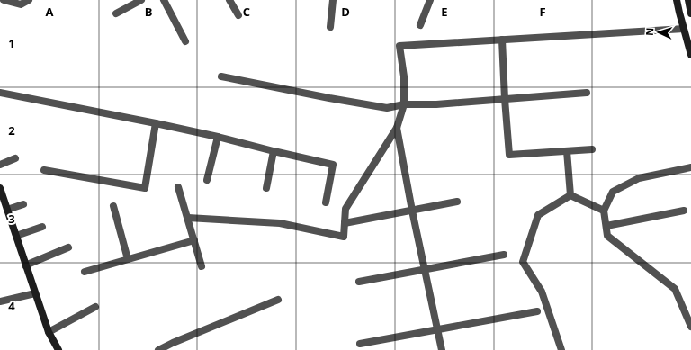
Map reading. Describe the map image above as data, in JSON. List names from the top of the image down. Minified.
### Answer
{"north":"left","grid":{"columns":["A","B","C","D","E","F"],"rows":["1","2","3","4"]}}
